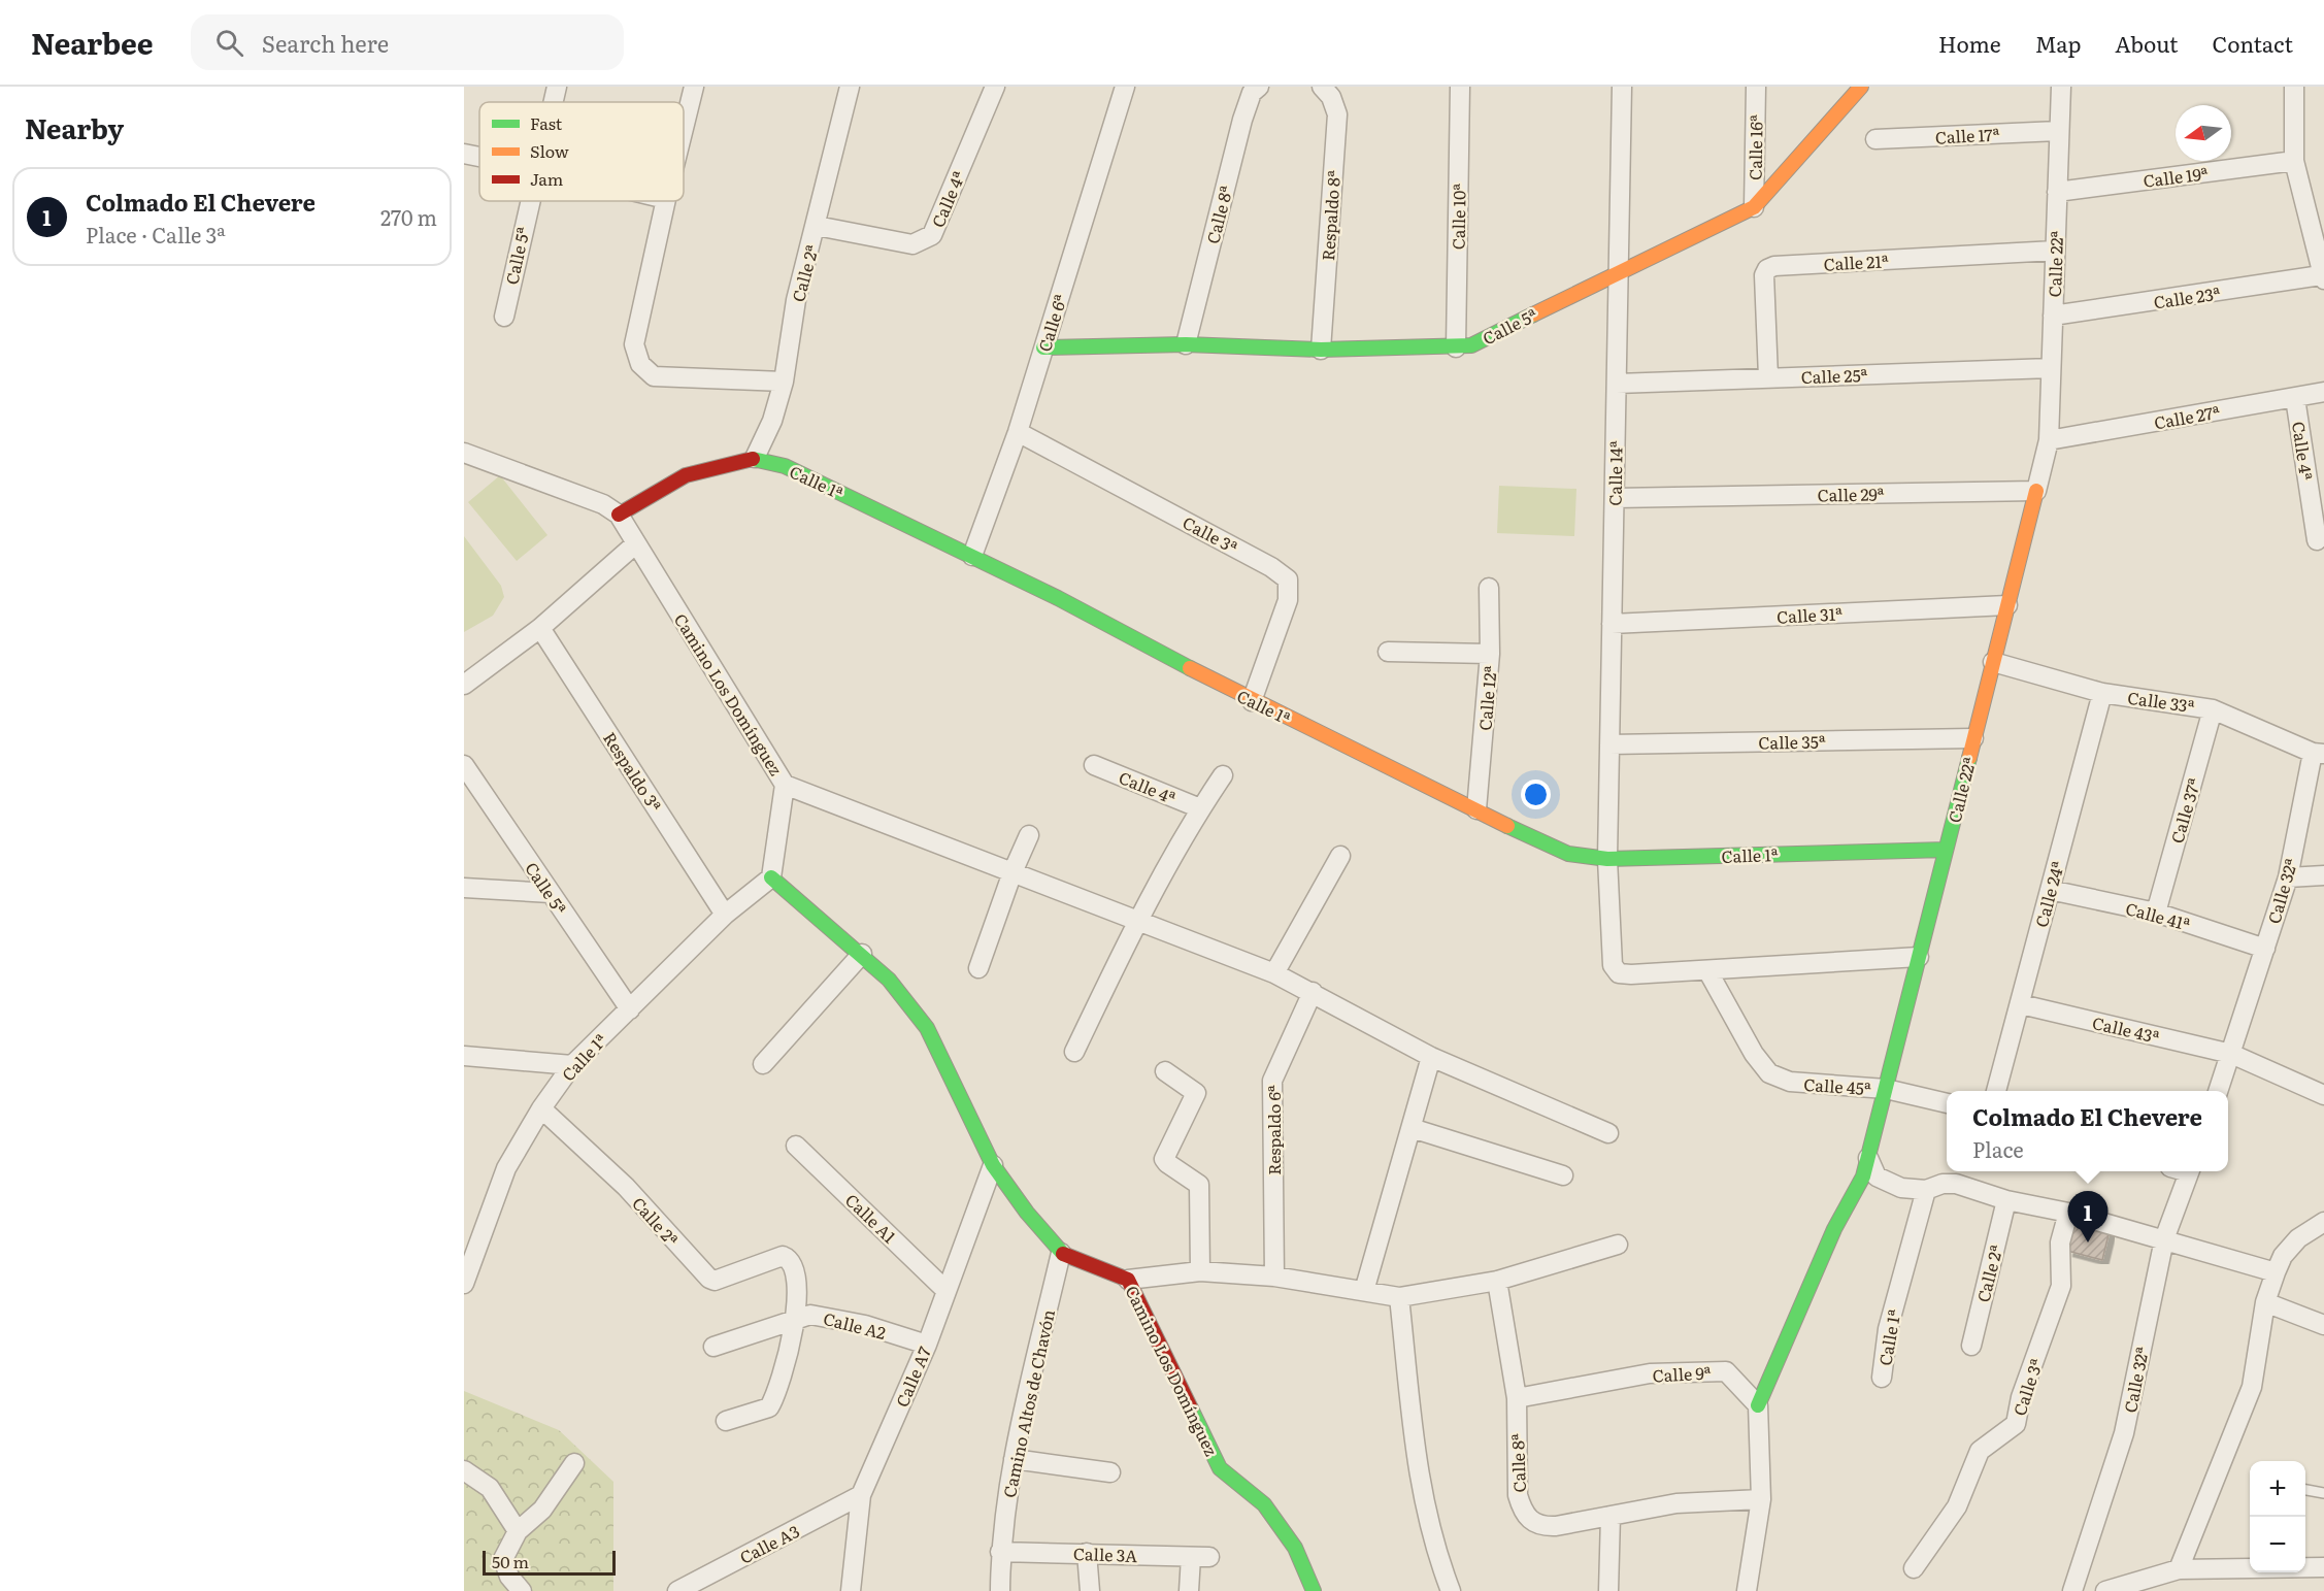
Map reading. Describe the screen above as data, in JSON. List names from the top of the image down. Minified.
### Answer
{"streets":{"street":["Calle 17ª","Calle 16ª","Calle 19ª","Calle 4ª","Calle 8ª","Respaldo 8ª","Calle 10ª","Calle 5ª","Calle 21ª","Calle 22ª","Calle 2ª","Calle 23ª","Calle 6ª","Calle 25ª","Calle 27ª","Calle 14ª","Calle 1ª","Calle 29ª","Calle 3ª","Calle 31ª","Camino Los Domínguez","Calle 12ª","Calle 33ª","Calle 35ª","Respaldo 3ª","Calle 37ª","Calle 32ª","Calle 24ª","Calle 41ª","Calle 43ª","Calle 45ª","Respaldo 6ª","Calle A1","Calle A2","Calle 9ª","Calle A7","Camino Altos de Chavón","Calle A3","Calle 3A"]},"crossings":[["Calle 17ª","Calle 22ª"],["Calle 16ª","Calle 5ª"],["Calle 19ª","Calle 22ª"],["Calle 4ª","Calle 2ª"],["Calle 4ª","Calle 27ª"],["Calle 8ª","Calle 5ª"],["Calle 8ª","Calle 9ª"],["Respaldo 8ª","Calle 5ª"],["Calle 10ª","Calle 5ª"],["Calle 5ª","Calle 6ª"],["Calle 5ª","Calle 14ª"],["Calle 5ª","Calle 1ª"],["Calle 21ª","Calle 22ª"],["Calle 21ª","Calle 25ª"],["Calle 22ª","Calle 23ª"],["Calle 22ª","Calle 25ª"],["Calle 22ª","Calle 27ª"],["Calle 22ª","Calle 1ª"],["Calle 22ª","Calle 29ª"],["Calle 22ª","Calle 31ª"],["Calle 22ª","Calle 33ª"],["Calle 22ª","Calle 35ª"],["Calle 22ª","Calle 45ª"],["Calle 22ª","Calle 9ª"],["Calle 2ª","Calle 1ª"],["Calle 2ª","Calle A2"],["Calle 6ª","Calle 1ª"],["Calle 6ª","Calle 3ª"],["Calle 25ª","Calle 14ª"],["Calle 14ª","Calle 1ª"],["Calle 14ª","Calle 29ª"],["Calle 14ª","Calle 31ª"],["Calle 14ª","Calle 35ª"],["Calle 14ª","Calle 45ª"],["Calle 1ª","Calle 3ª"],["Calle 1ª","Camino Los Domínguez"],["Calle 1ª","Calle 12ª"],["Calle 1ª","Respaldo 3ª"],["Camino Los Domínguez","Calle A7"],["Camino Los Domínguez","Camino Altos de Chavón"],["Calle 33ª","Calle 37ª"],["Calle 33ª","Calle 32ª"],["Calle 33ª","Calle 24ª"],["Calle 37ª","Calle 41ª"],["Calle 32ª","Calle 41ª"],["Calle 32ª","Calle 43ª"],["Calle 24ª","Calle 41ª"],["Calle 24ª","Calle 43ª"],["Calle A1","Calle A7"],["Calle A2","Calle A7"],["Calle A7","Calle A3"],["Camino Altos de Chavón","Calle 3A"]],"legend":["Fast","Slow","Jam"],"scale_bar":"50 m","north":"left","page":{"header":"Nearbee","search":"Search here","nav":["Home","Map","About","Contact"],"heading":"Nearby","list":[{"mark":"1","name":"Colmado El Chevere","note":"Place · Calle 3ª","value":"270 m"}],"popup":["Colmado El Chevere","Place"],"pins":"1","map_buttons":["+","−"],"scale":"50 m"}}
